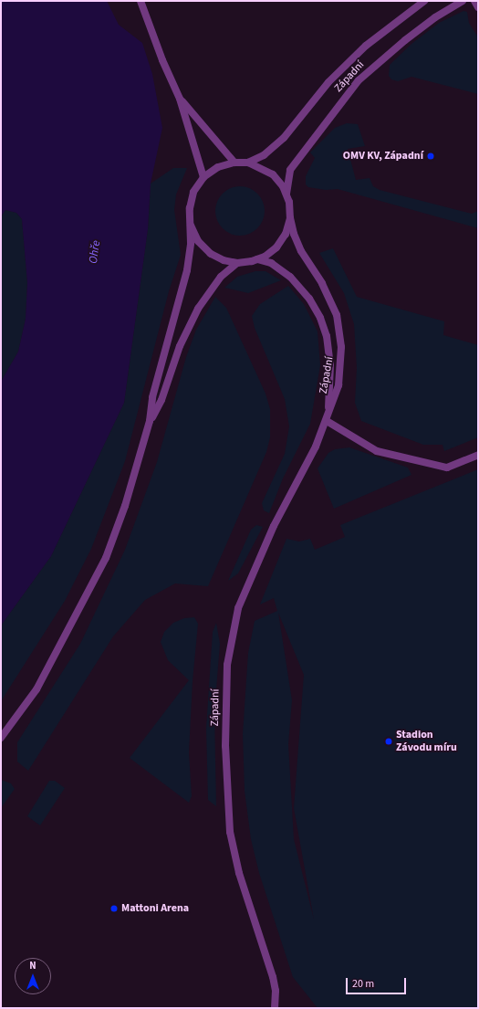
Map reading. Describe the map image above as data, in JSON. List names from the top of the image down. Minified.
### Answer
{"streets":{"street":["Západní"]},"water":["Ohře"],"places":["OMV KV, Západní","Stadion Závodu míru","Mattoni Arena"],"scale_bar":"20 m","north":"top"}
